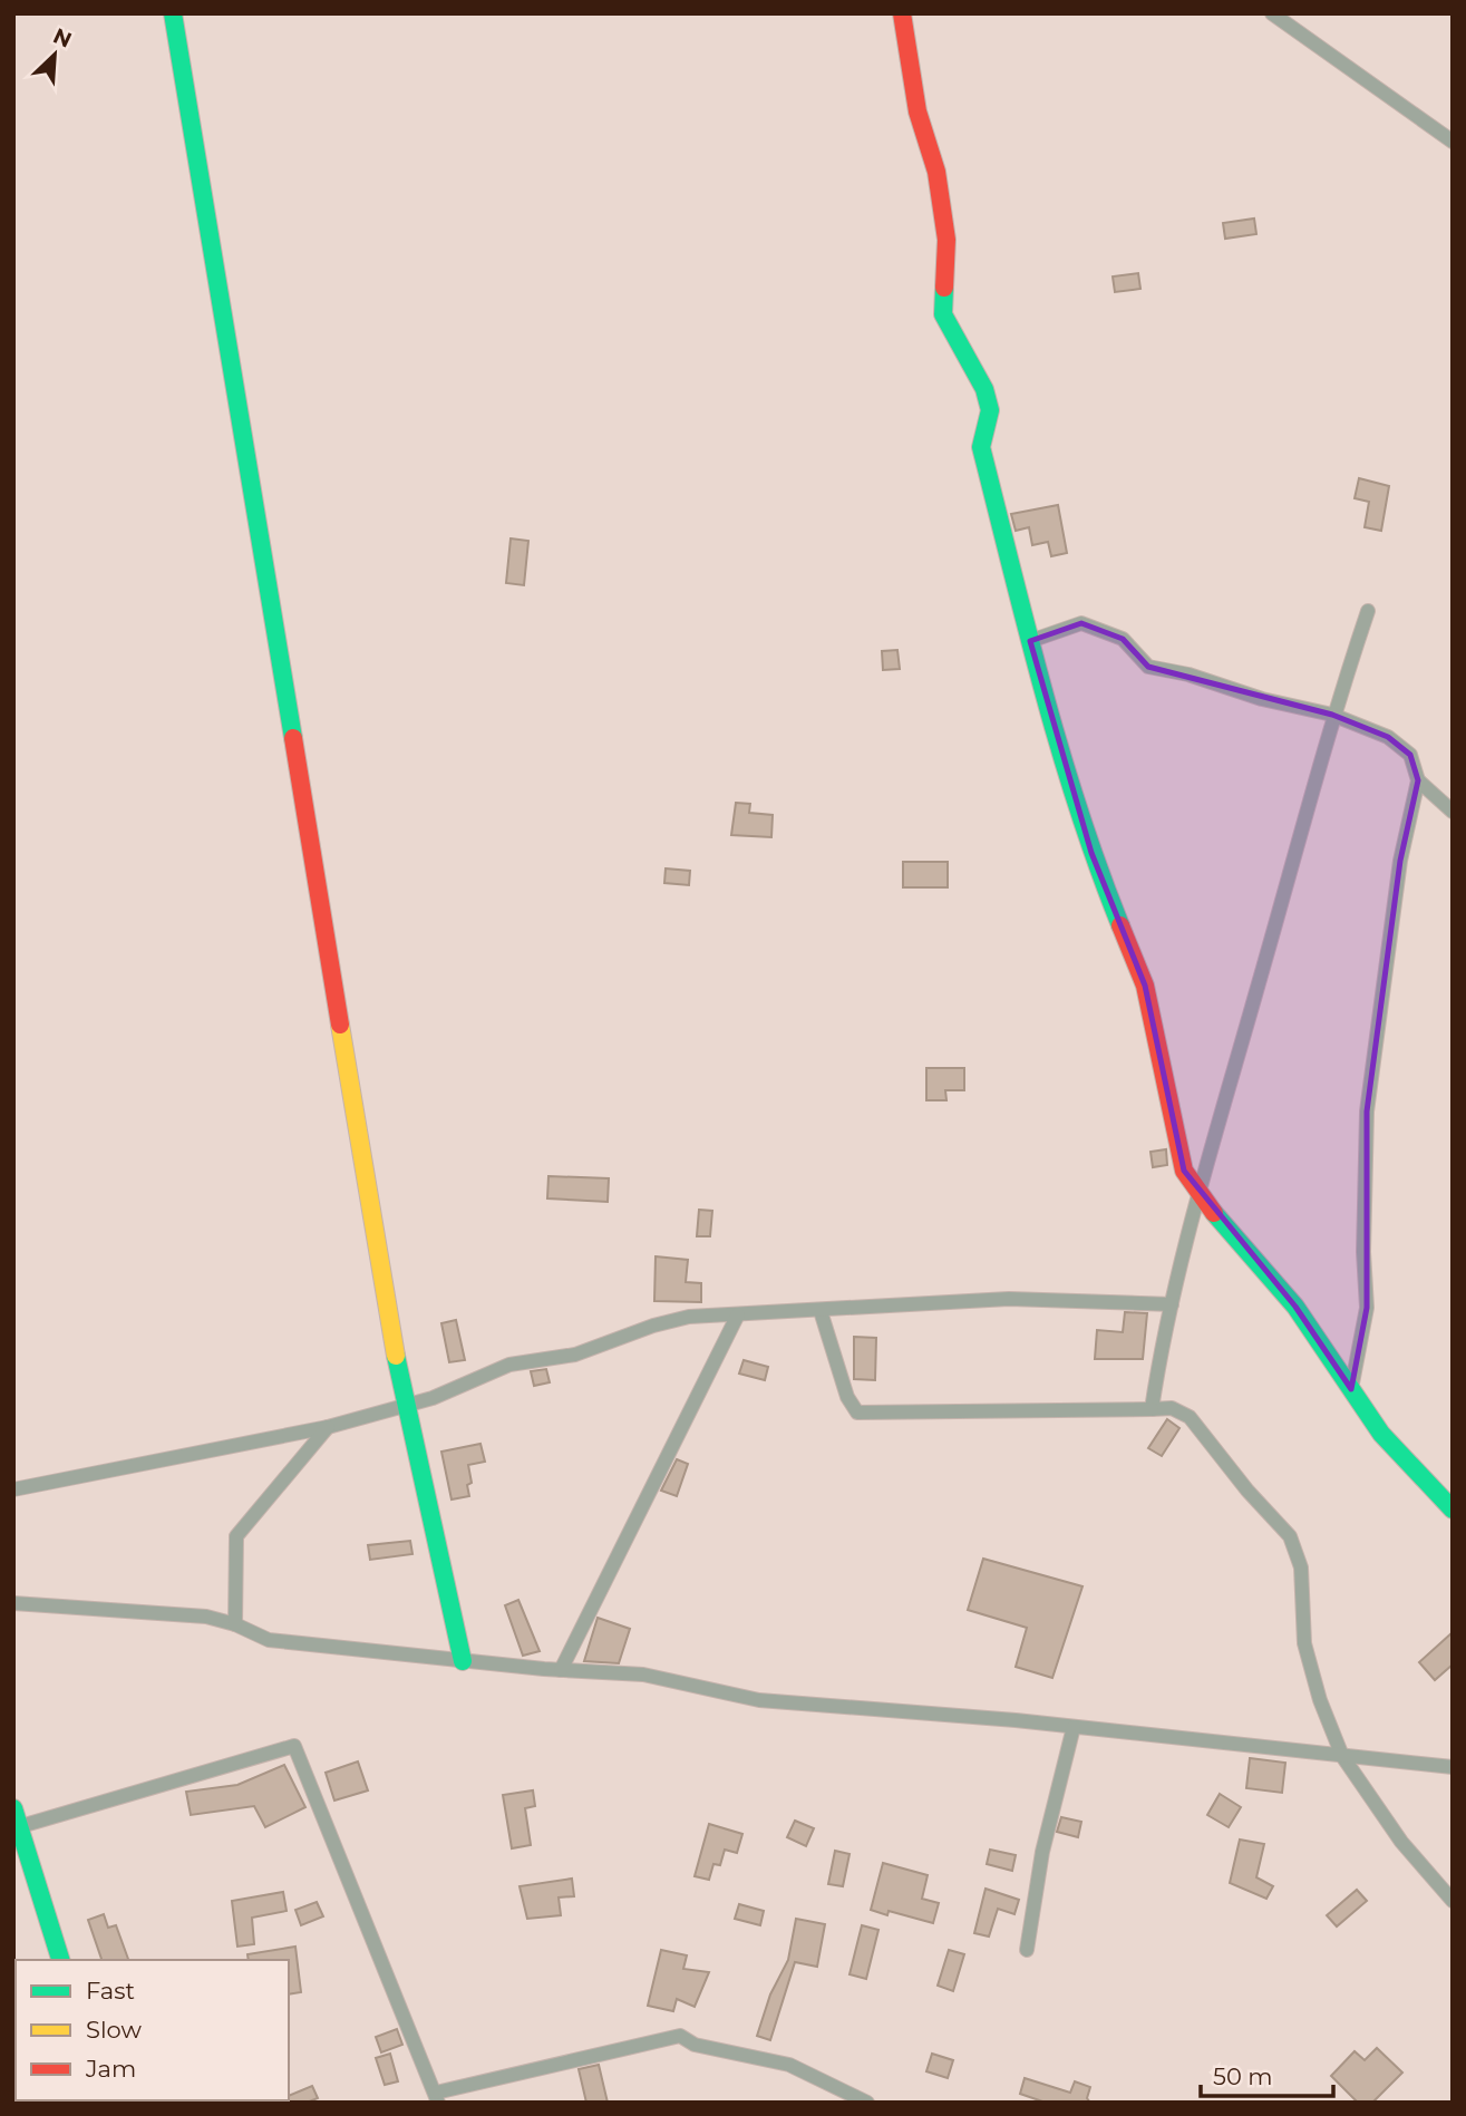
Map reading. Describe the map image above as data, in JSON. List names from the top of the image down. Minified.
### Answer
{"legend":["Fast","Slow","Jam"],"scale_bar":"50 m","north":"top right"}
